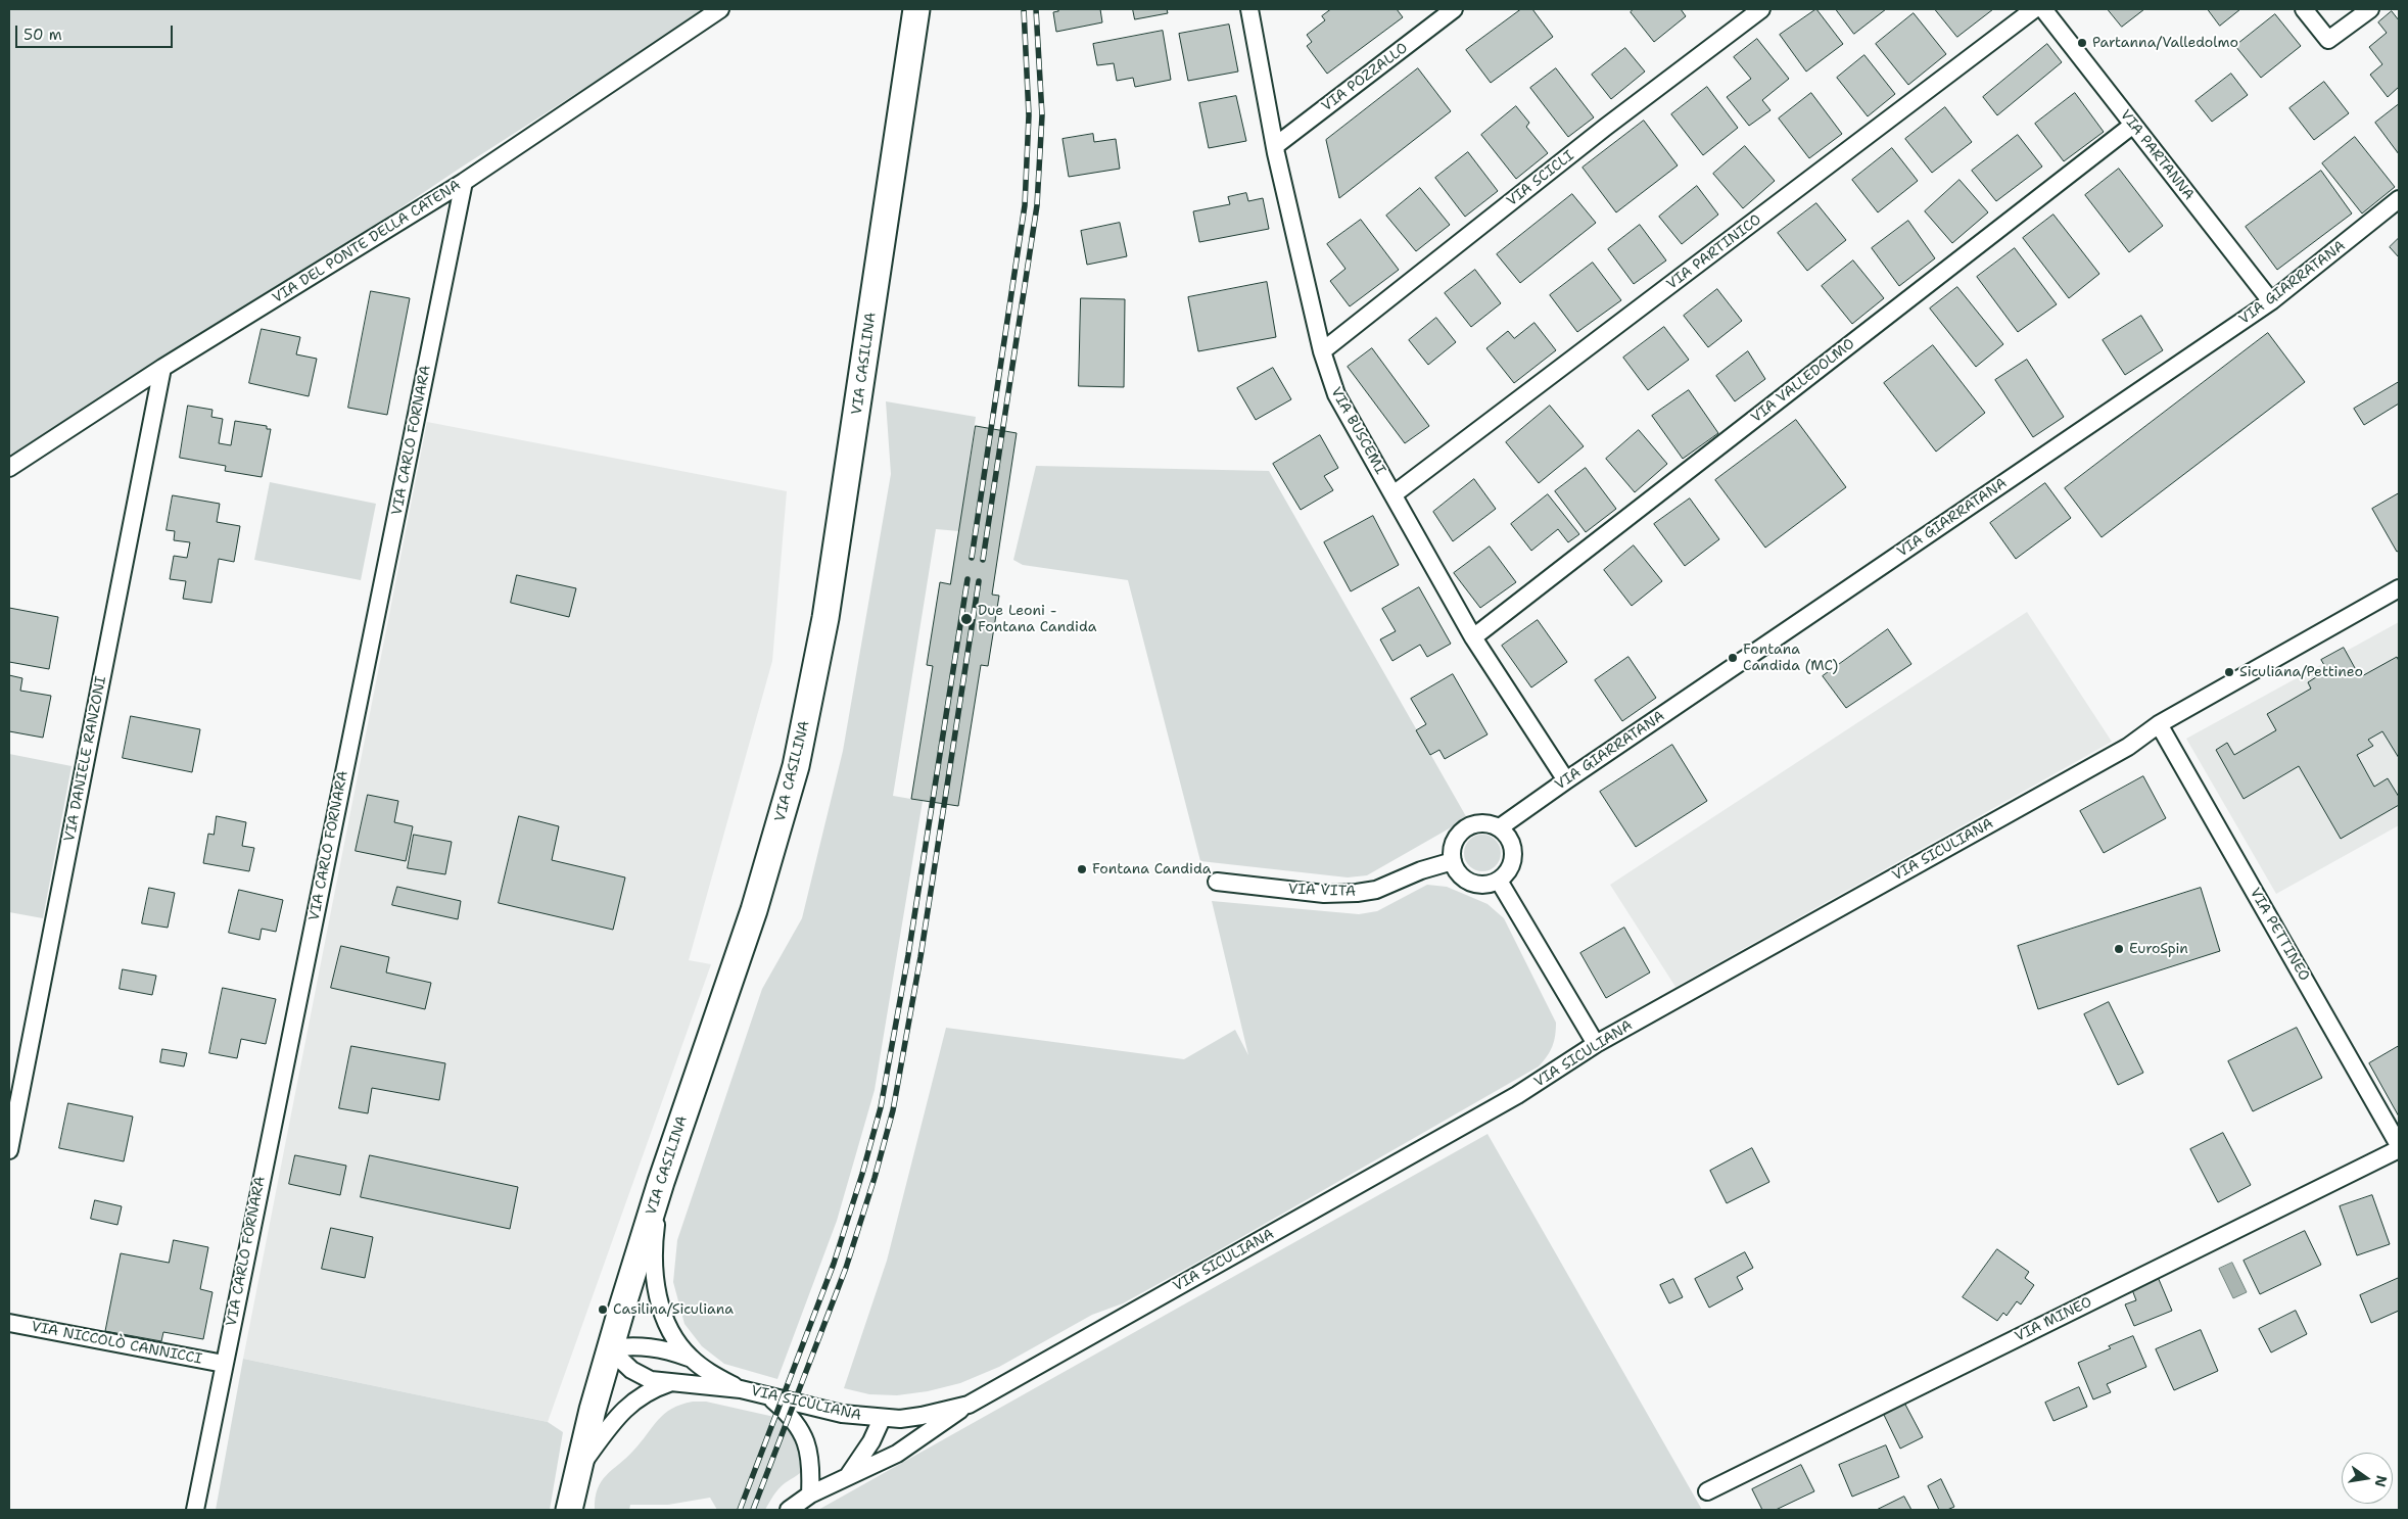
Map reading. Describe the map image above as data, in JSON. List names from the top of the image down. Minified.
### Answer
{"streets":{"main road":["VIA CASILINA"],"street":["VIA POZZALLO","VIA PARTANNA","VIA SCICLI","VIA DEL PONTE DELLA CATENA","VIA PARTINICO","VIA GIARRATANA","VIA VALLEDOLMO","VIA BUSCEMI","VIA CARLO FORNARA","VIA DANIELE RANZONI","VIA SICULIANA","VIA VITA","VIA PETTINEO","VIA MINEO","VIA NICCOLÒ CANNICCI"]},"crossings":[["VIA POZZALLO","VIA BUSCEMI"],["VIA PARTANNA","VIA GIARRATANA"],["VIA PARTANNA","VIA VALLEDOLMO"],["VIA SCICLI","VIA BUSCEMI"],["VIA DEL PONTE DELLA CATENA","VIA CARLO FORNARA"],["VIA DEL PONTE DELLA CATENA","VIA DANIELE RANZONI"],["VIA PARTINICO","VIA BUSCEMI"],["VIA GIARRATANA","VIA BUSCEMI"],["VIA GIARRATANA","VIA VITA"],["VIA VALLEDOLMO","VIA BUSCEMI"],["VIA CARLO FORNARA","VIA NICCOLÒ CANNICCI"],["VIA SICULIANA","VIA PETTINEO"],["VIA PETTINEO","VIA MINEO"]],"places":["Partanna/Valledolmo","Due Leoni - Fontana Candida","Fontana Candida (MC)","Siculiana/Pettineo","Fontana Candida","EuroSpin","Casilina/Siculiana"],"scale_bar":"50 m","north":"right"}
